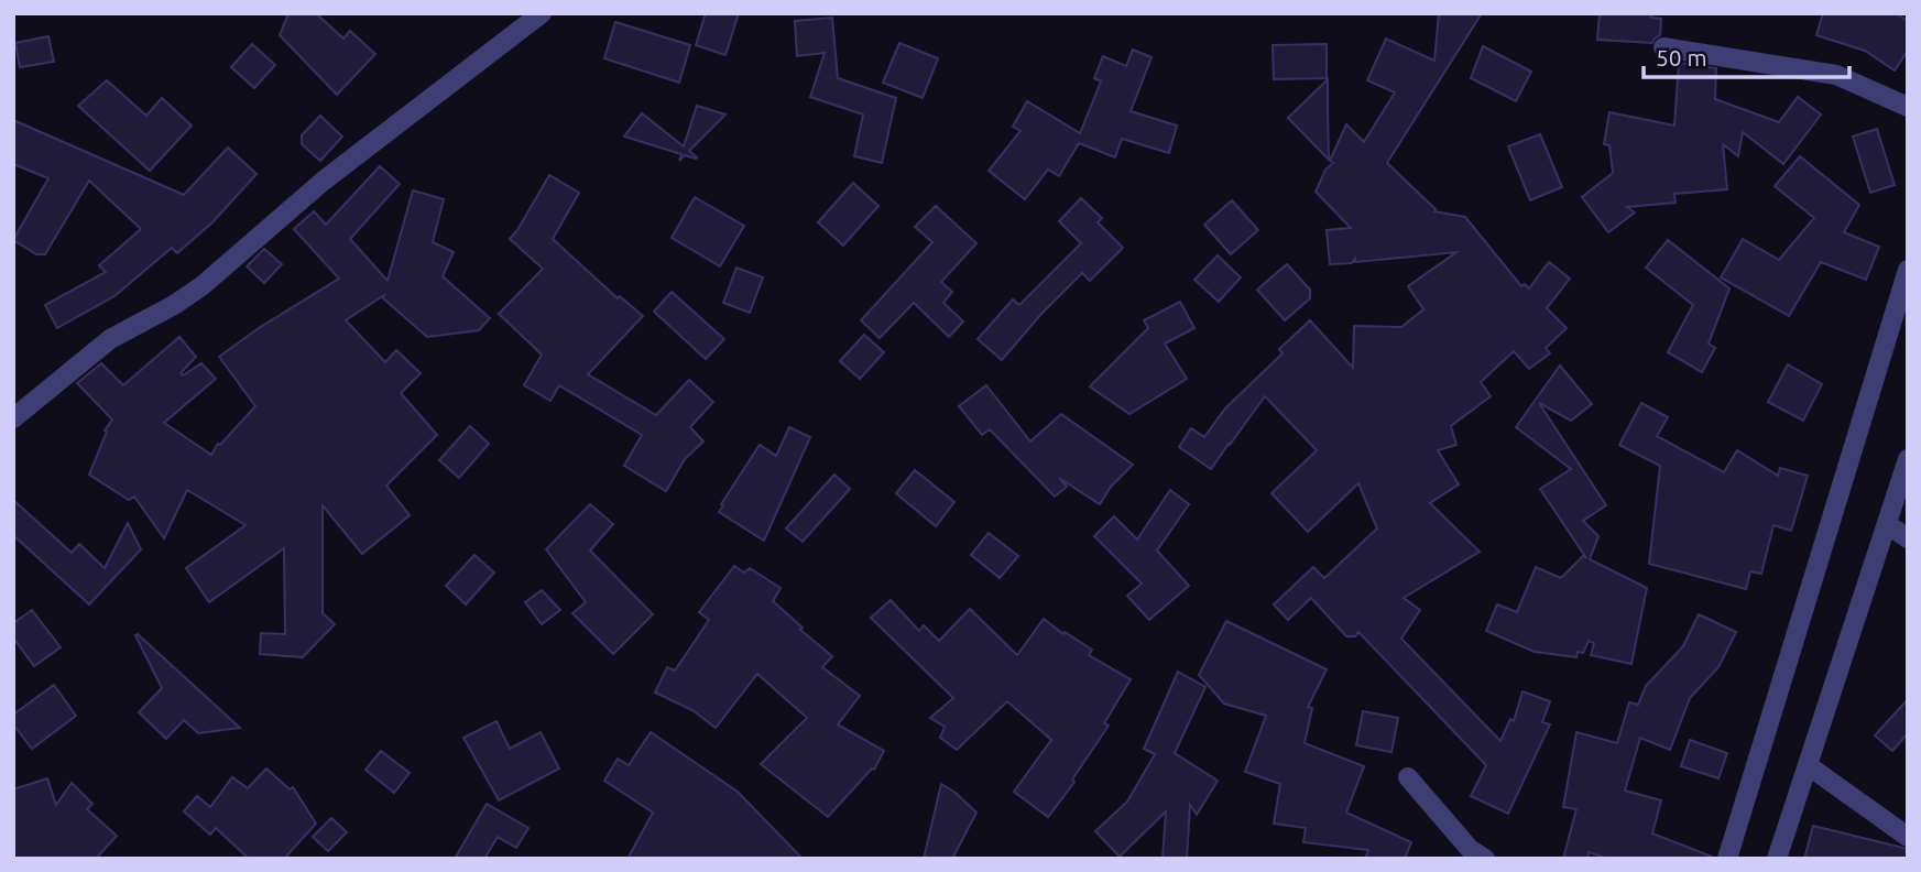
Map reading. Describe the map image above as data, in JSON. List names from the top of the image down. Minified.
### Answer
{"scale_bar":"50 m"}
